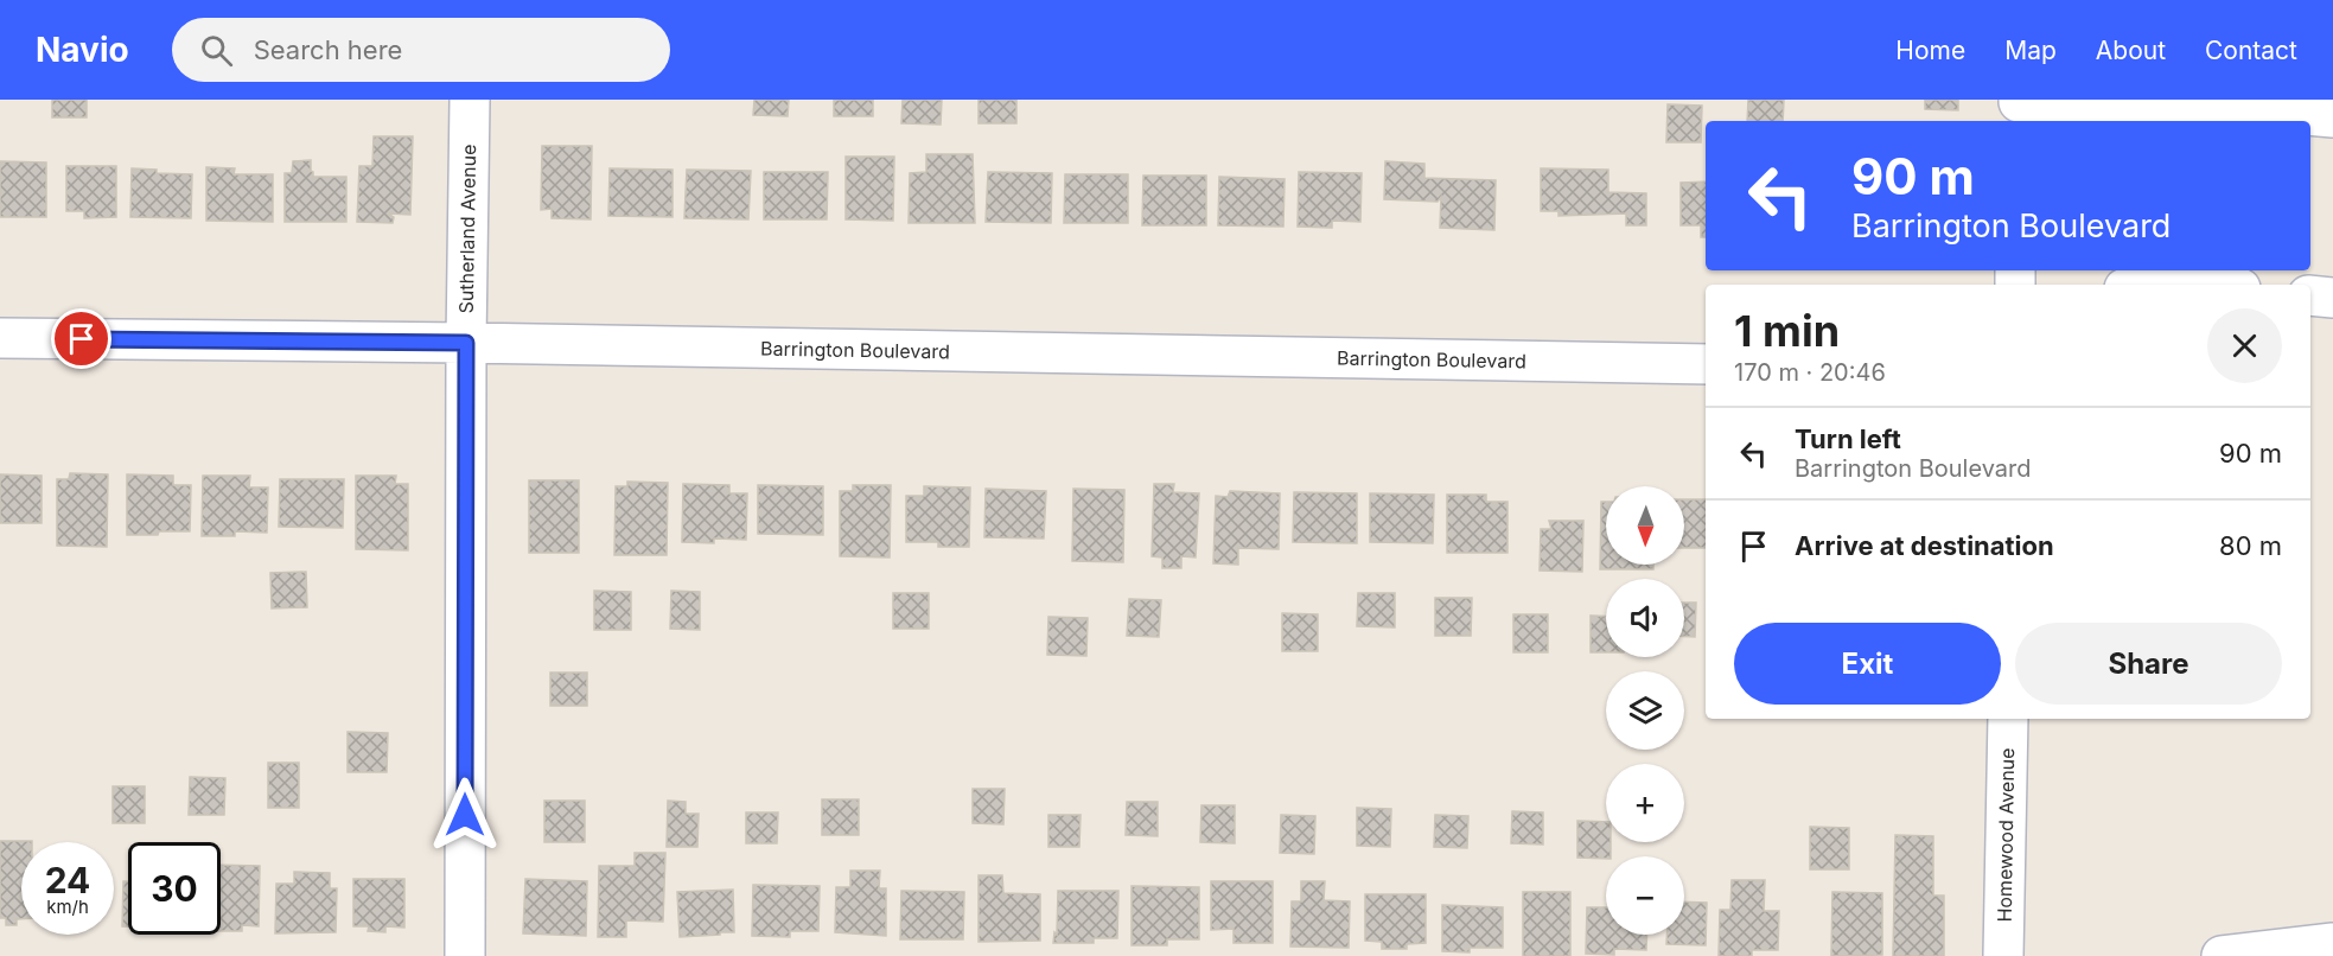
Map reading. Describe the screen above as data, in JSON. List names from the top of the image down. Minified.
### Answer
{"streets":{"street":["Sutherland Avenue","Barrington Boulevard","Homewood Avenue"]},"crossings":[["Sutherland Avenue","Barrington Boulevard"]],"north":"bottom","page":{"header":"Navio","search":"Search here","nav":["Home","Map","About","Contact"],"turn":["90 m","Barrington Boulevard"],"heading":["1 min","170 m · 20:46"],"list":[{"name":"Turn left","note":"Barrington Boulevard","value":"90 m"},{"name":"Arrive at destination","value":"80 m"}],"map_buttons":["+","−"],"buttons":["Exit","Share"],"speed":"24 km/h","limit":"30"}}
